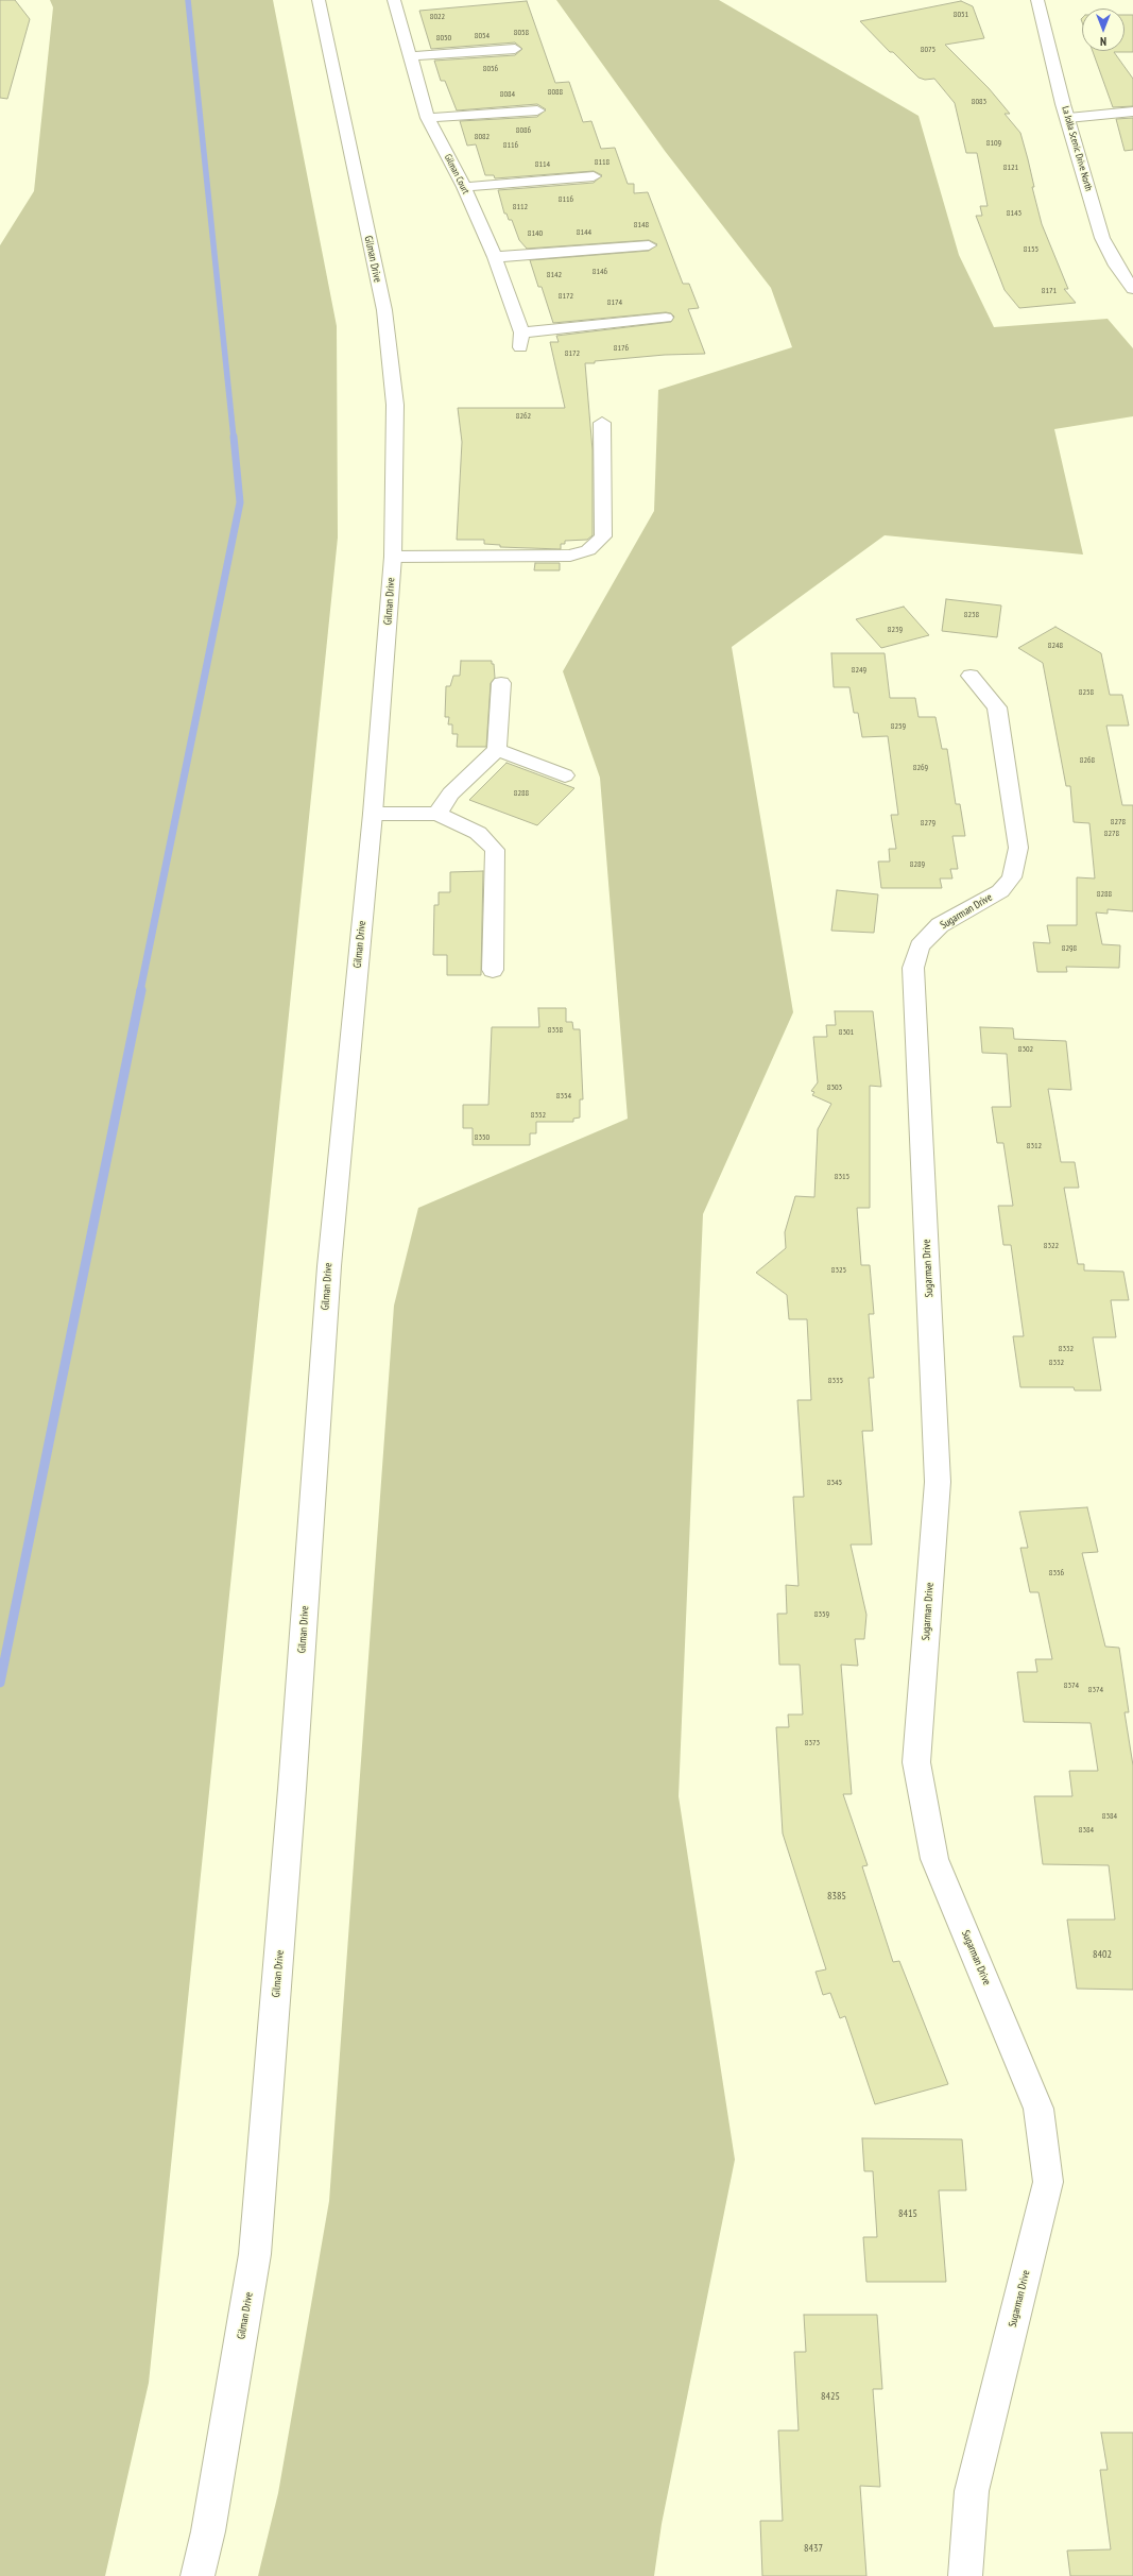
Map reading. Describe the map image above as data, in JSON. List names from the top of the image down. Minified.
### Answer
{"streets":{"main road":["La Jolla Scenic Drive North","Gilman Court","Gilman Drive","Sugarman Drive"]},"house_numbers":["8051","8022","8058","8054","8050","8075","8056","8088","8084","8083","8086","8082","8109","8116","8118","8114","8121","8116","8112","8143","8148","8144","8140","8155","8146","8142","8171","8172","8174","8176","8172","8262","8238","8239","8248","8249","8258","8259","8268","8269","8288","8278","8279","8278","8289","8288","8298","8358","8301","8302","8303","8354","8352","8350","8312","8315","8322","8325","8332","8332","8335","8345","8356","8359","8374","8374","8373","8384","8384","8385","8402","8415","8425","8437"],"north":"bottom"}
